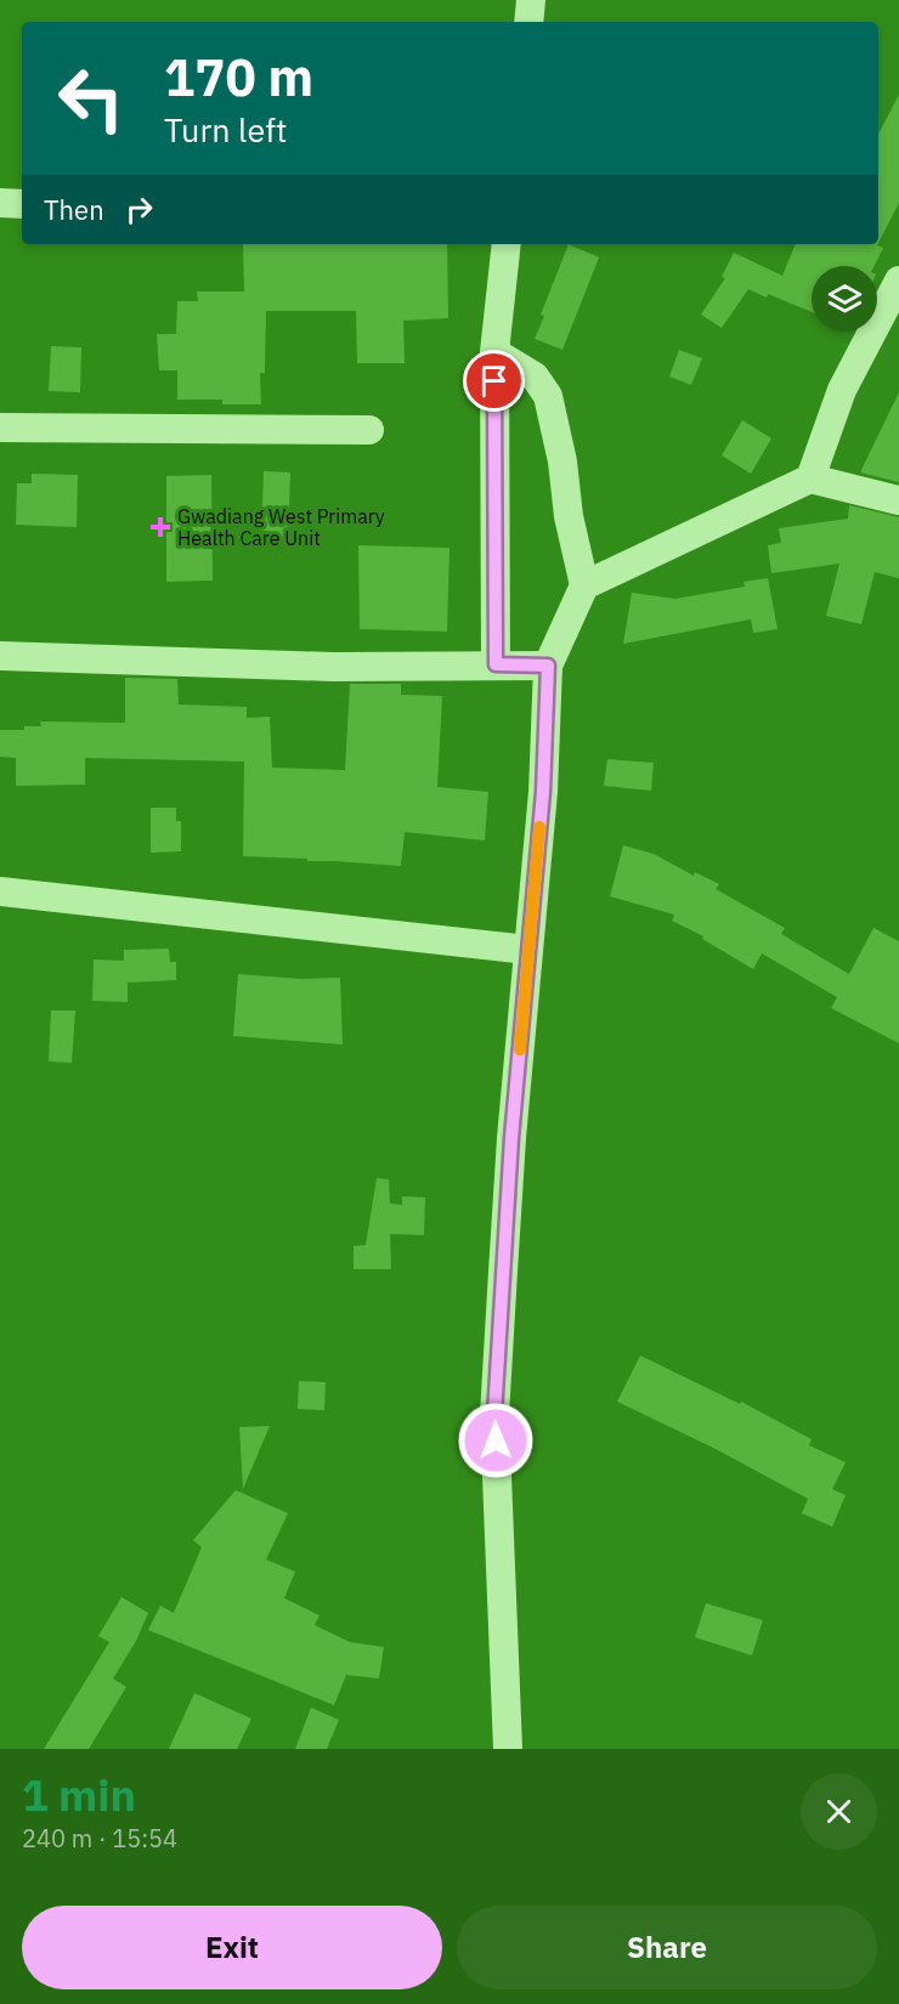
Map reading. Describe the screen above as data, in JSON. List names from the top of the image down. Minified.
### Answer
{"places":{"health":["Gwadiang West Primary Health Care Unit"]},"page":{"turn":["170 m","Turn left"],"then":"Then","heading":["1 min","240 m · 15:54"],"buttons":["Exit","Share"]}}
